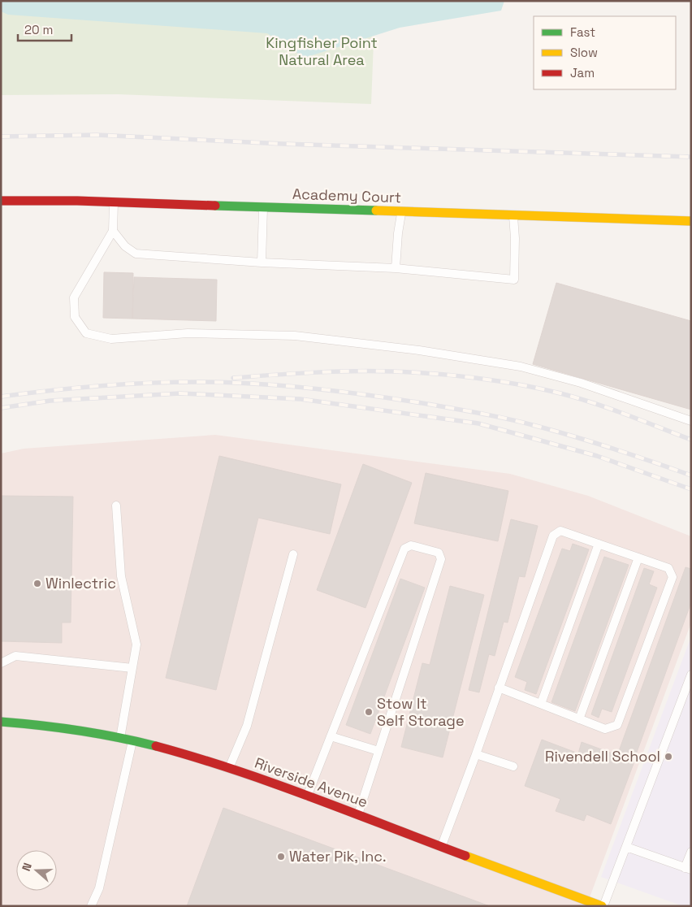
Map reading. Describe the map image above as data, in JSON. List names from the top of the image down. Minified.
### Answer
{"streets":{"street":["Academy Court","Riverside Avenue"]},"parks":["Kingfisher Point Natural Area"],"places":["Winlectric","Stow It Self Storage","Rivendell School","Water Pik, Inc."],"legend":["Fast","Slow","Jam"],"scale_bar":"20 m","north":"left"}
